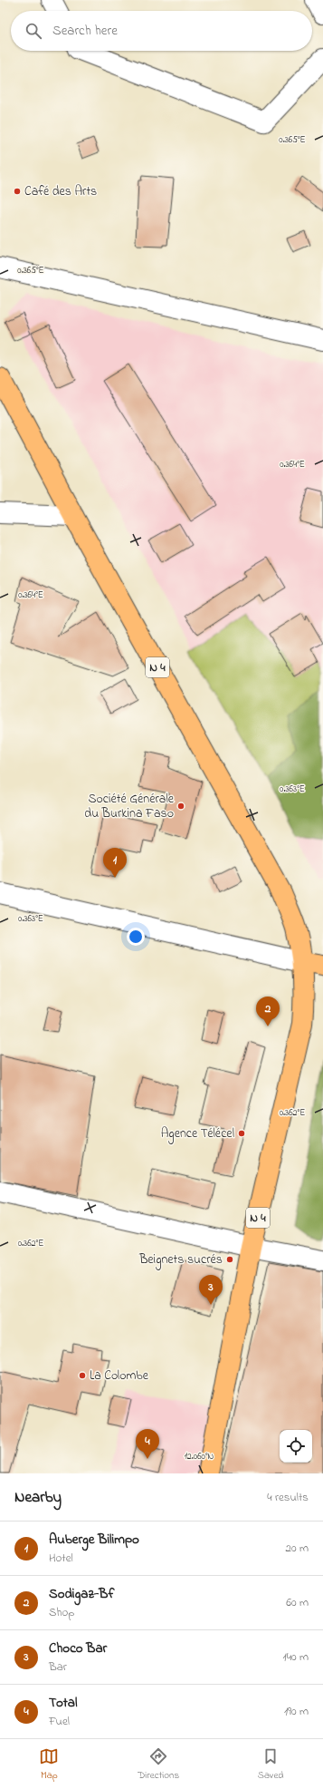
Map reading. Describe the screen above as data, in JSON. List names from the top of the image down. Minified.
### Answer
{"streets":{"highway":["N 4"]},"places":["Café des Arts","Société Générale du Burkina Faso","Agence Télécel","Beignets sucrés","La Colombe"],"page":{"search":"Search here","pins":["1","2","3","4"],"heading":["Nearby","4 results"],"list":[{"mark":"1","name":"Auberge Bilimpo","note":"Hotel","value":"20 m"},{"mark":"2","name":"Sodigaz-Bf","note":"Shop","value":"60 m"},{"mark":"3","name":"Choco Bar","note":"Bar","value":"140 m"},{"mark":"4","name":"Total","note":"Fuel","value":"190 m"}],"nav":["Map","Directions","Saved"]},"coordinates":["0.365°E","0.364°E","0.363°E","0.362°E","12.060°N"]}
